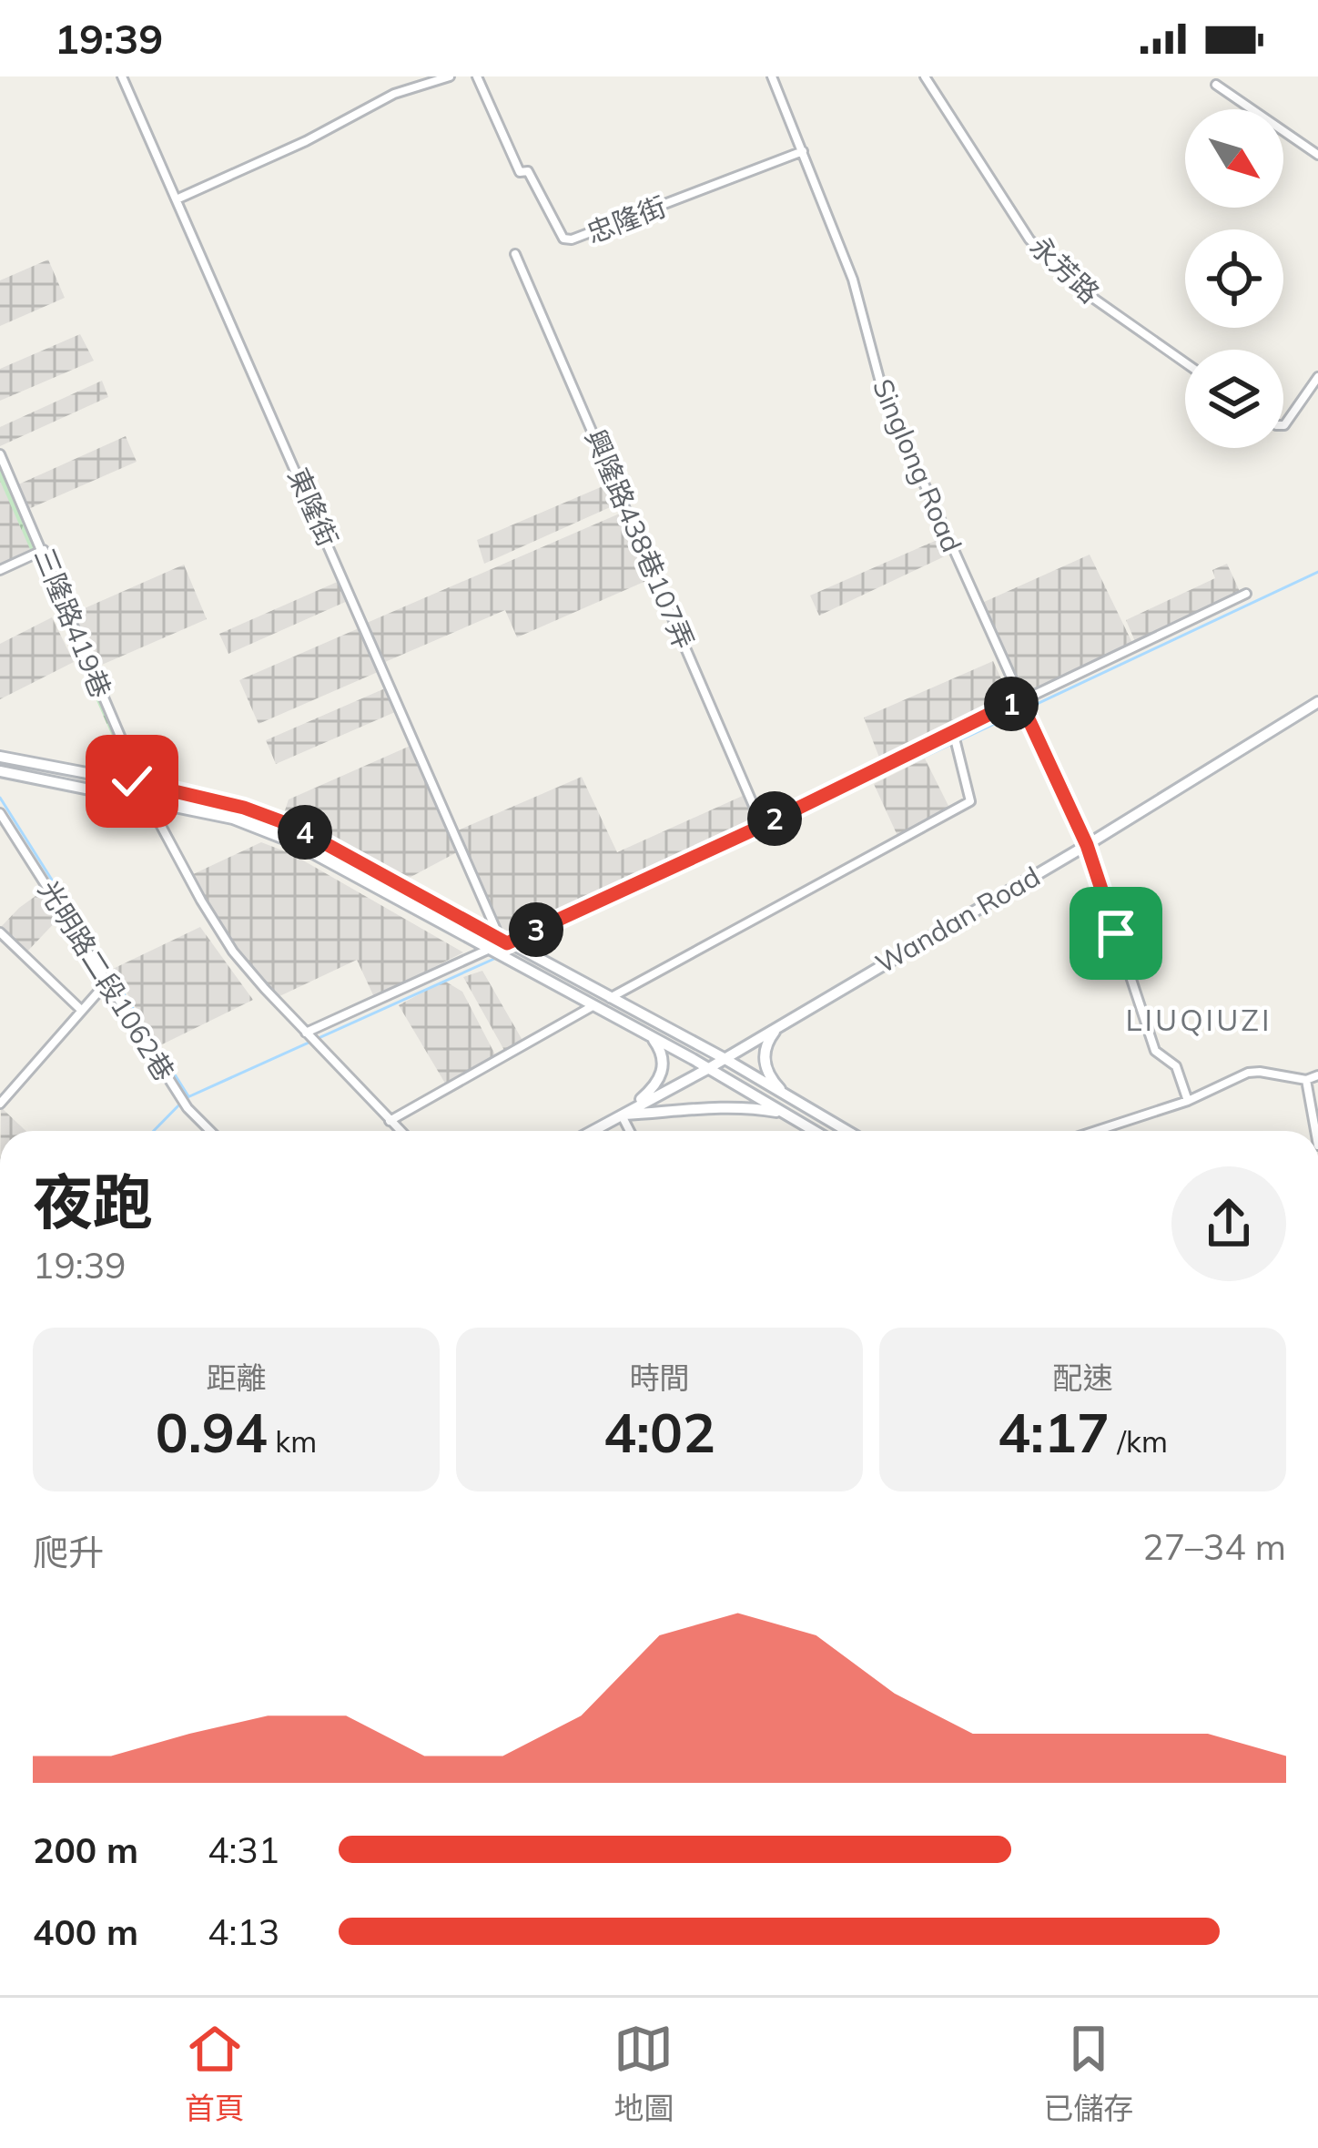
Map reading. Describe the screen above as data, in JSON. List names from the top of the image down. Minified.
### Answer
{"streets":{"street":["忠隆街","永芳路","Singlong Road","東隆街","興隆路438巷107弄","三隆路419巷","Wandan Road","光明路二段1062巷"]},"crossings":[["忠隆街","Singlong Road"],["Singlong Road","Wandan Road"]],"districts":["LIUQIUZI"],"north":"bottom right","page":{"status":"19:39","pins":["1","2","4","3"],"heading":["夜跑","19:39"],"stats":[["距離","0.94 km"],["時間","4:02"],["配速","4:17 /km"]],"chart":["爬升","27–34 m"],"list":[{"name":"200 m","note":"4:31"},{"name":"400 m","note":"4:13"}],"tabs":["首頁","地圖","已儲存"]}}
